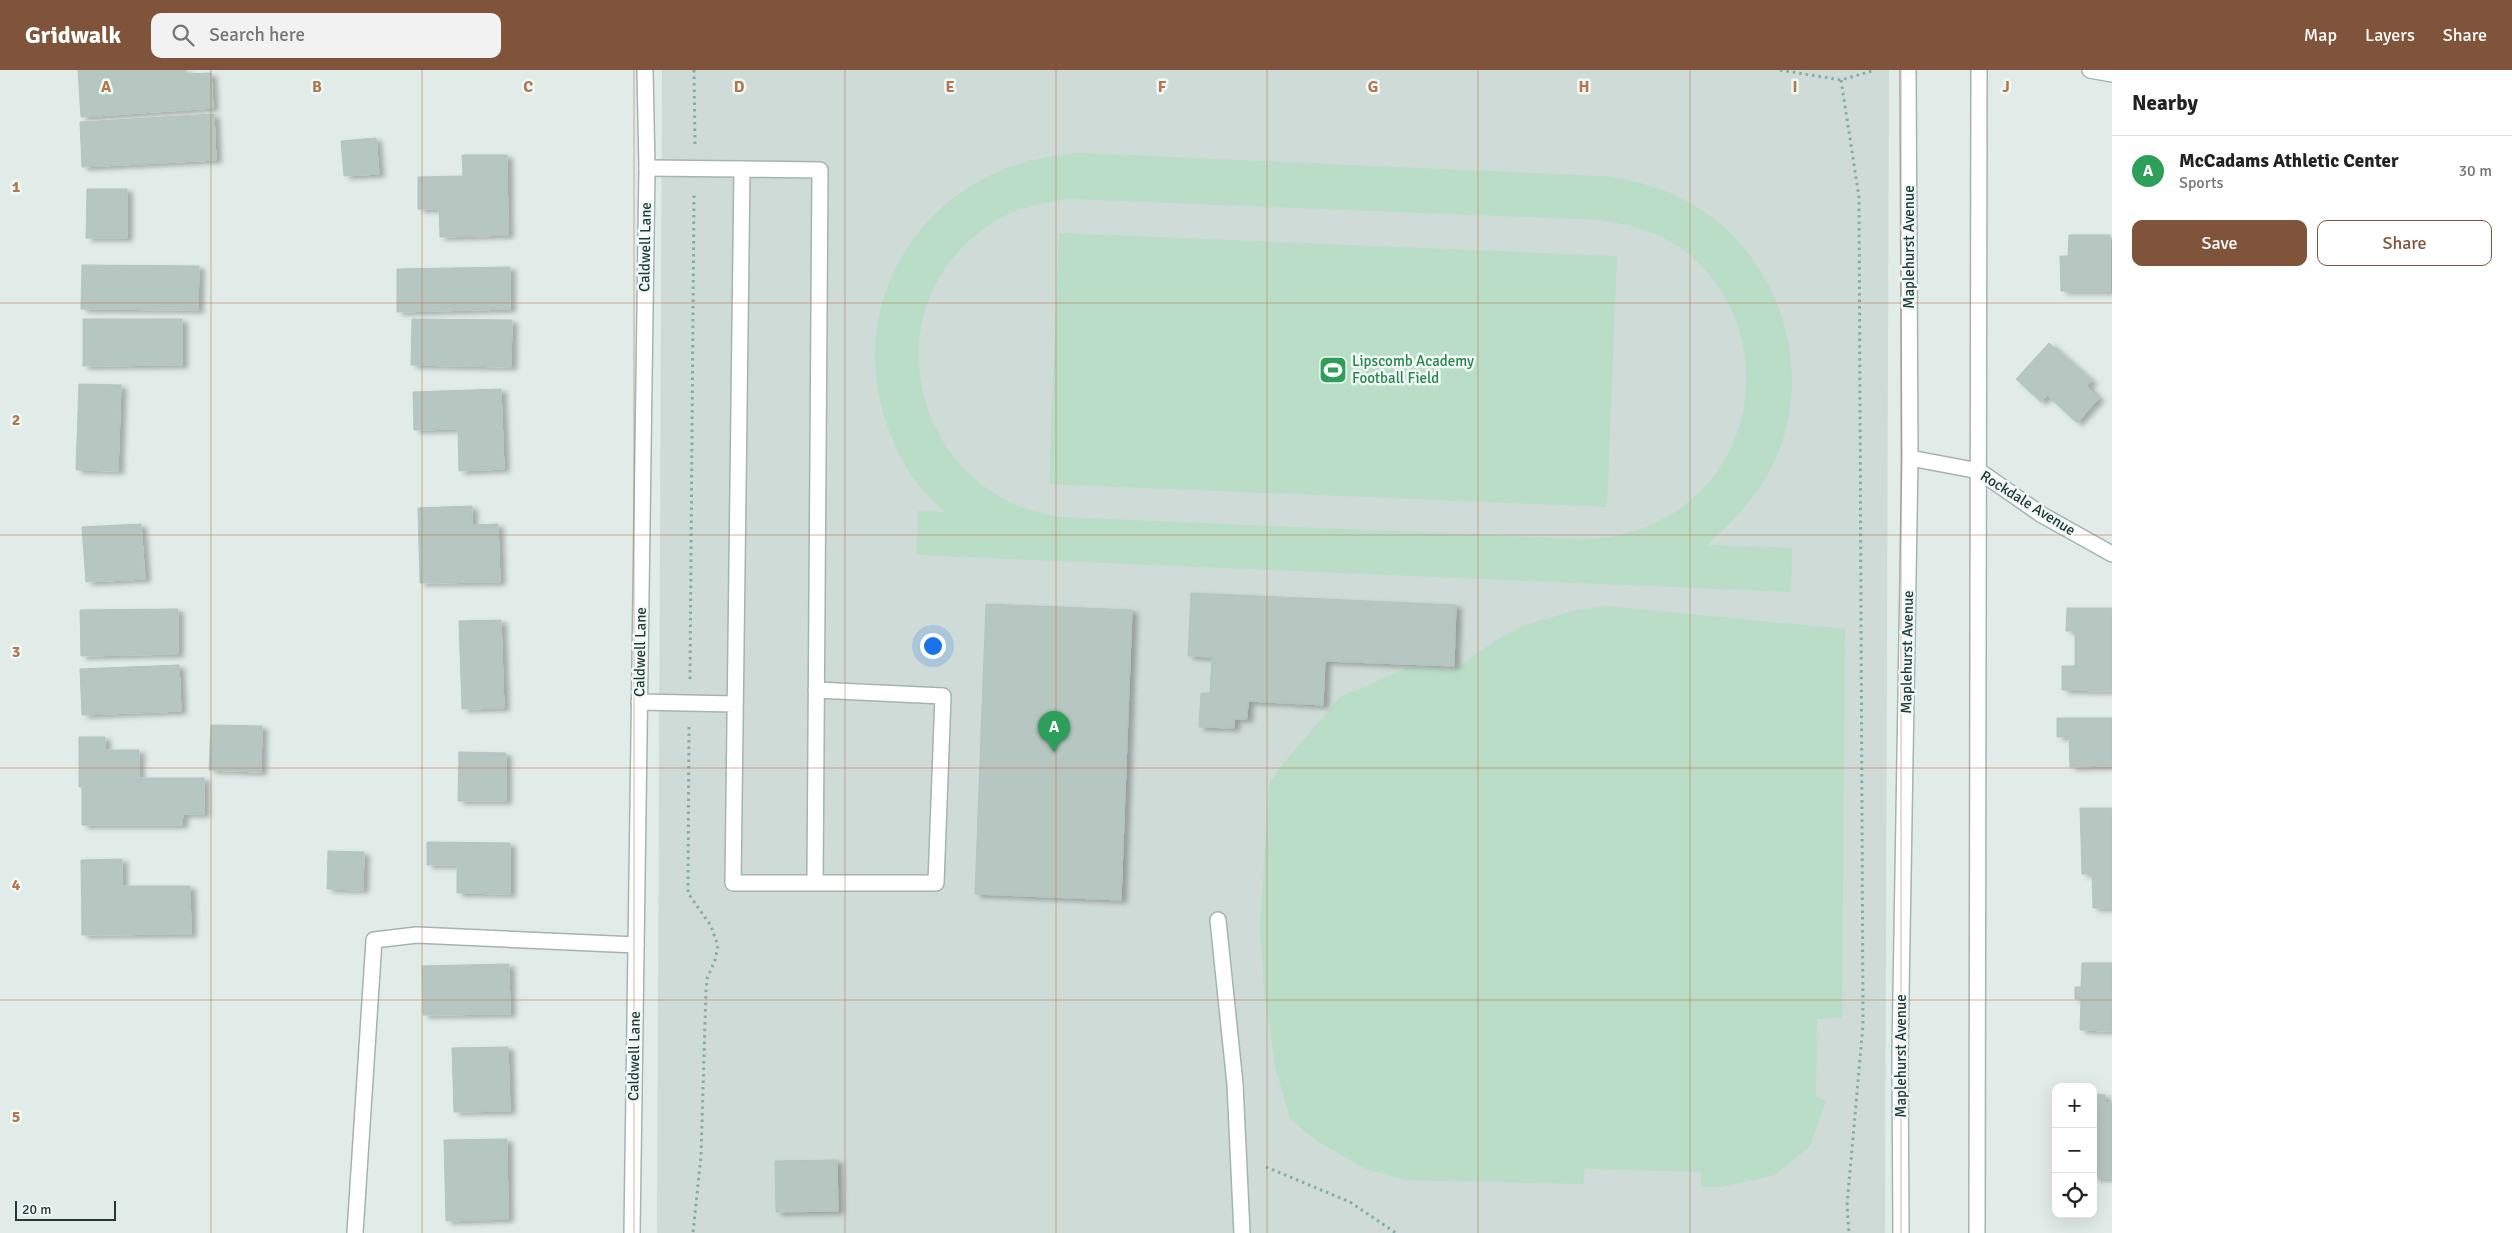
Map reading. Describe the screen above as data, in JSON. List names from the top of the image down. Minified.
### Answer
{"streets":{"street":["Caldwell Lane","Maplehurst Avenue","Rockdale Avenue"]},"crossings":[["Maplehurst Avenue","Rockdale Avenue"]],"places":{"sports":["Lipscomb Academy Football Field"]},"scale_bar":"20 m","page":{"header":"Gridwalk","search":"Search here","nav":["Map","Layers","Share"],"heading":"Nearby","list":[{"mark":"A","name":"McCadams Athletic Center","note":"Sports","value":"30 m"}],"buttons":["Save","Share"],"pins":"A","map_buttons":["+","−"],"scale":"20 m"},"grid":{"columns":["A","B","C","D","E","F","G","H","I","J"],"rows":["1","2","3","4","5"]}}
